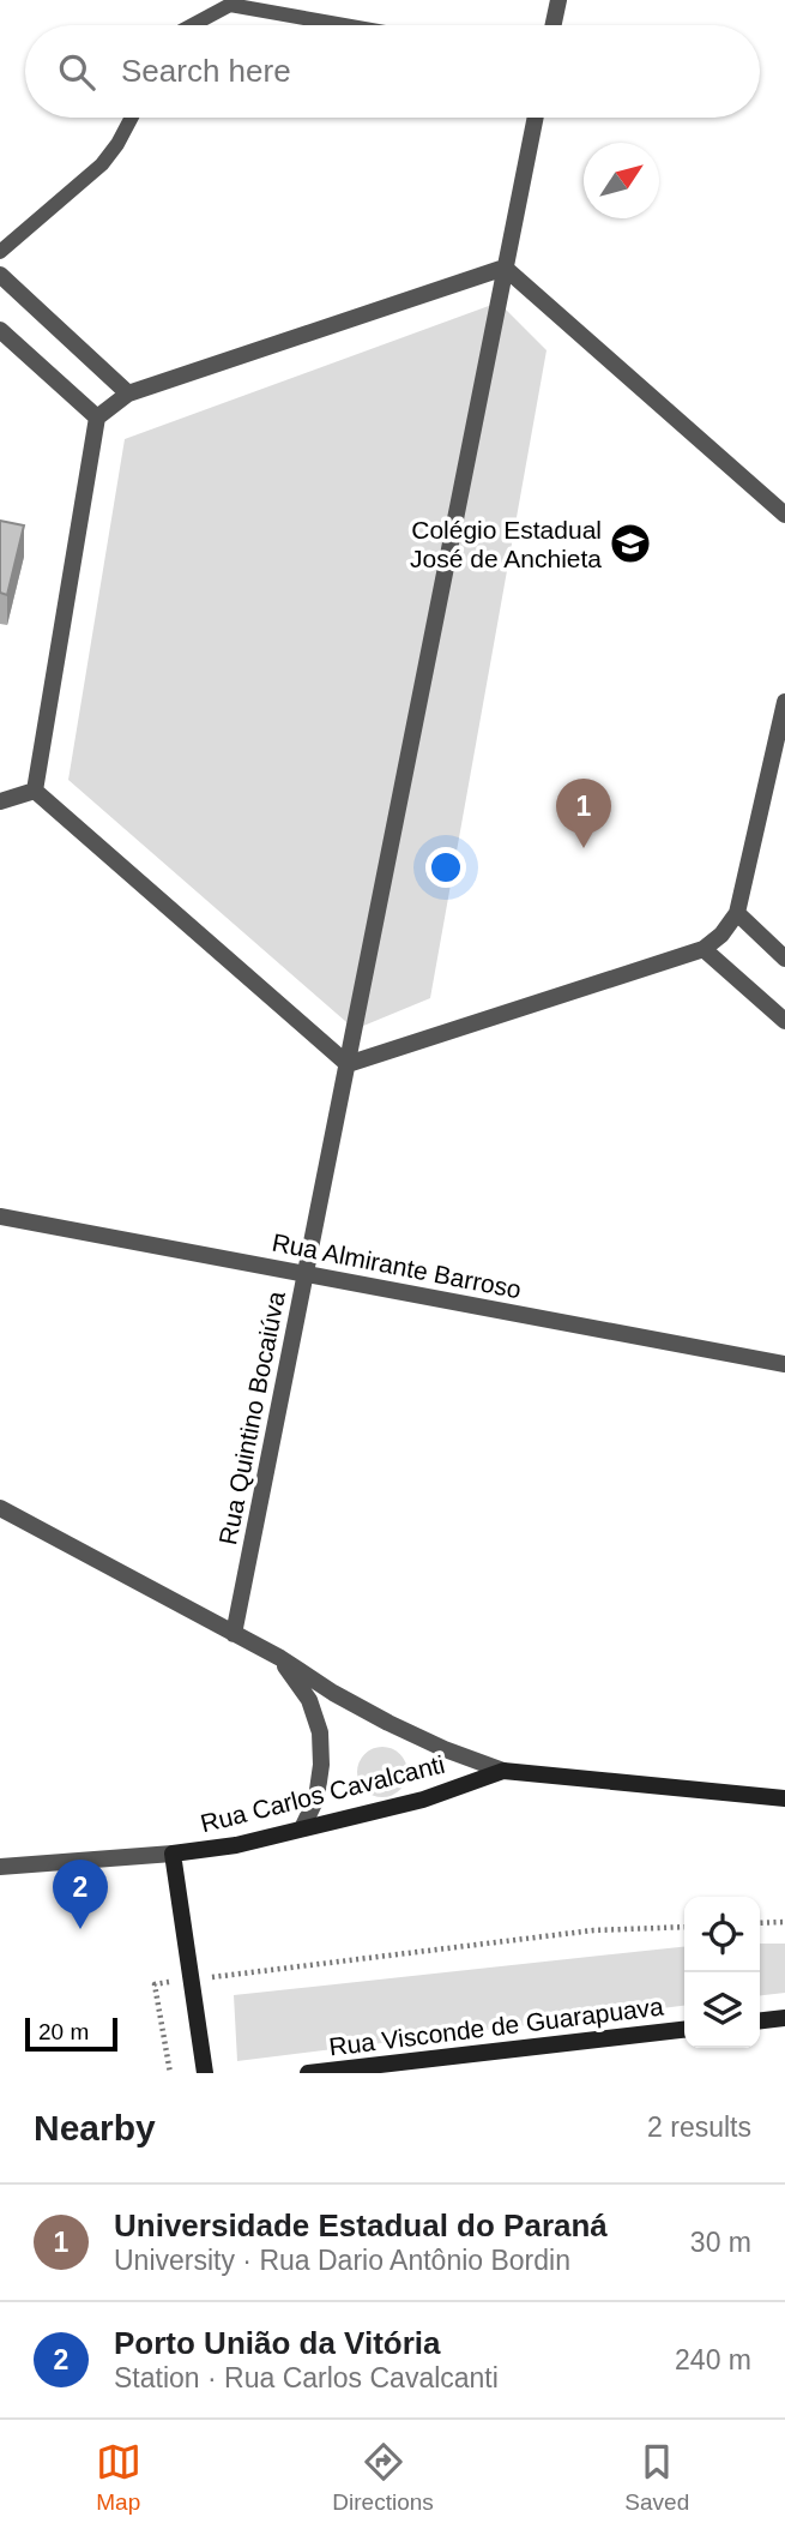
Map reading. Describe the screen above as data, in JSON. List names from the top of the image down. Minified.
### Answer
{"streets":{"main road":["Rua Carlos Cavalcanti","Rua Visconde de Guarapuava"],"street":["Rua Almirante Barroso","Rua Quintino Bocaiúva"]},"crossings":[["Rua Almirante Barroso","Rua Quintino Bocaiúva"]],"places":{"school or university":["Colégio Estadual José de Anchieta"]},"scale_bar":"20 m","north":"top right","page":{"search":"Search here","pins":["1","2"],"scale":"20 m","heading":["Nearby","2 results"],"list":[{"mark":"1","name":"Universidade Estadual do Paraná","note":"University · Rua Dario Antônio Bordin","value":"30 m"},{"mark":"2","name":"Porto União da Vitória","note":"Station · Rua Carlos Cavalcanti","value":"240 m"}],"nav":["Map","Directions","Saved"]}}
